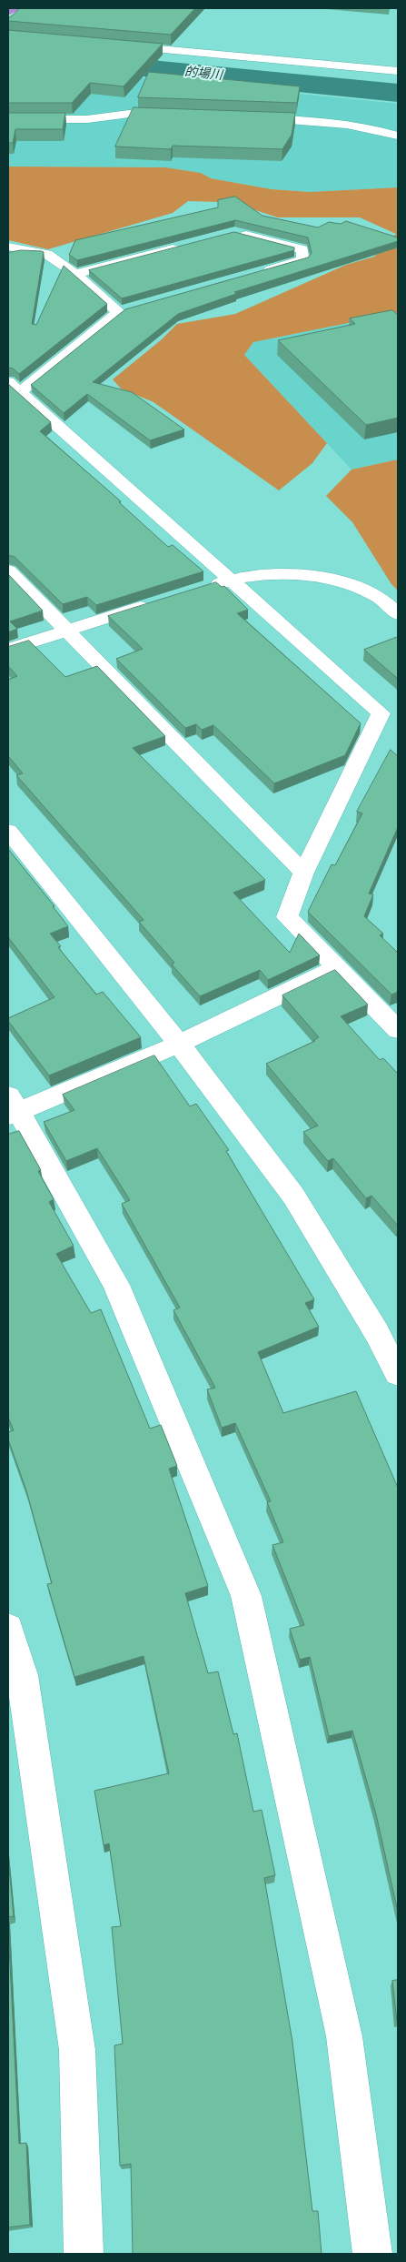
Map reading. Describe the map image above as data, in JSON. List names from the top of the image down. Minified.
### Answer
{"water":["的場川"]}
